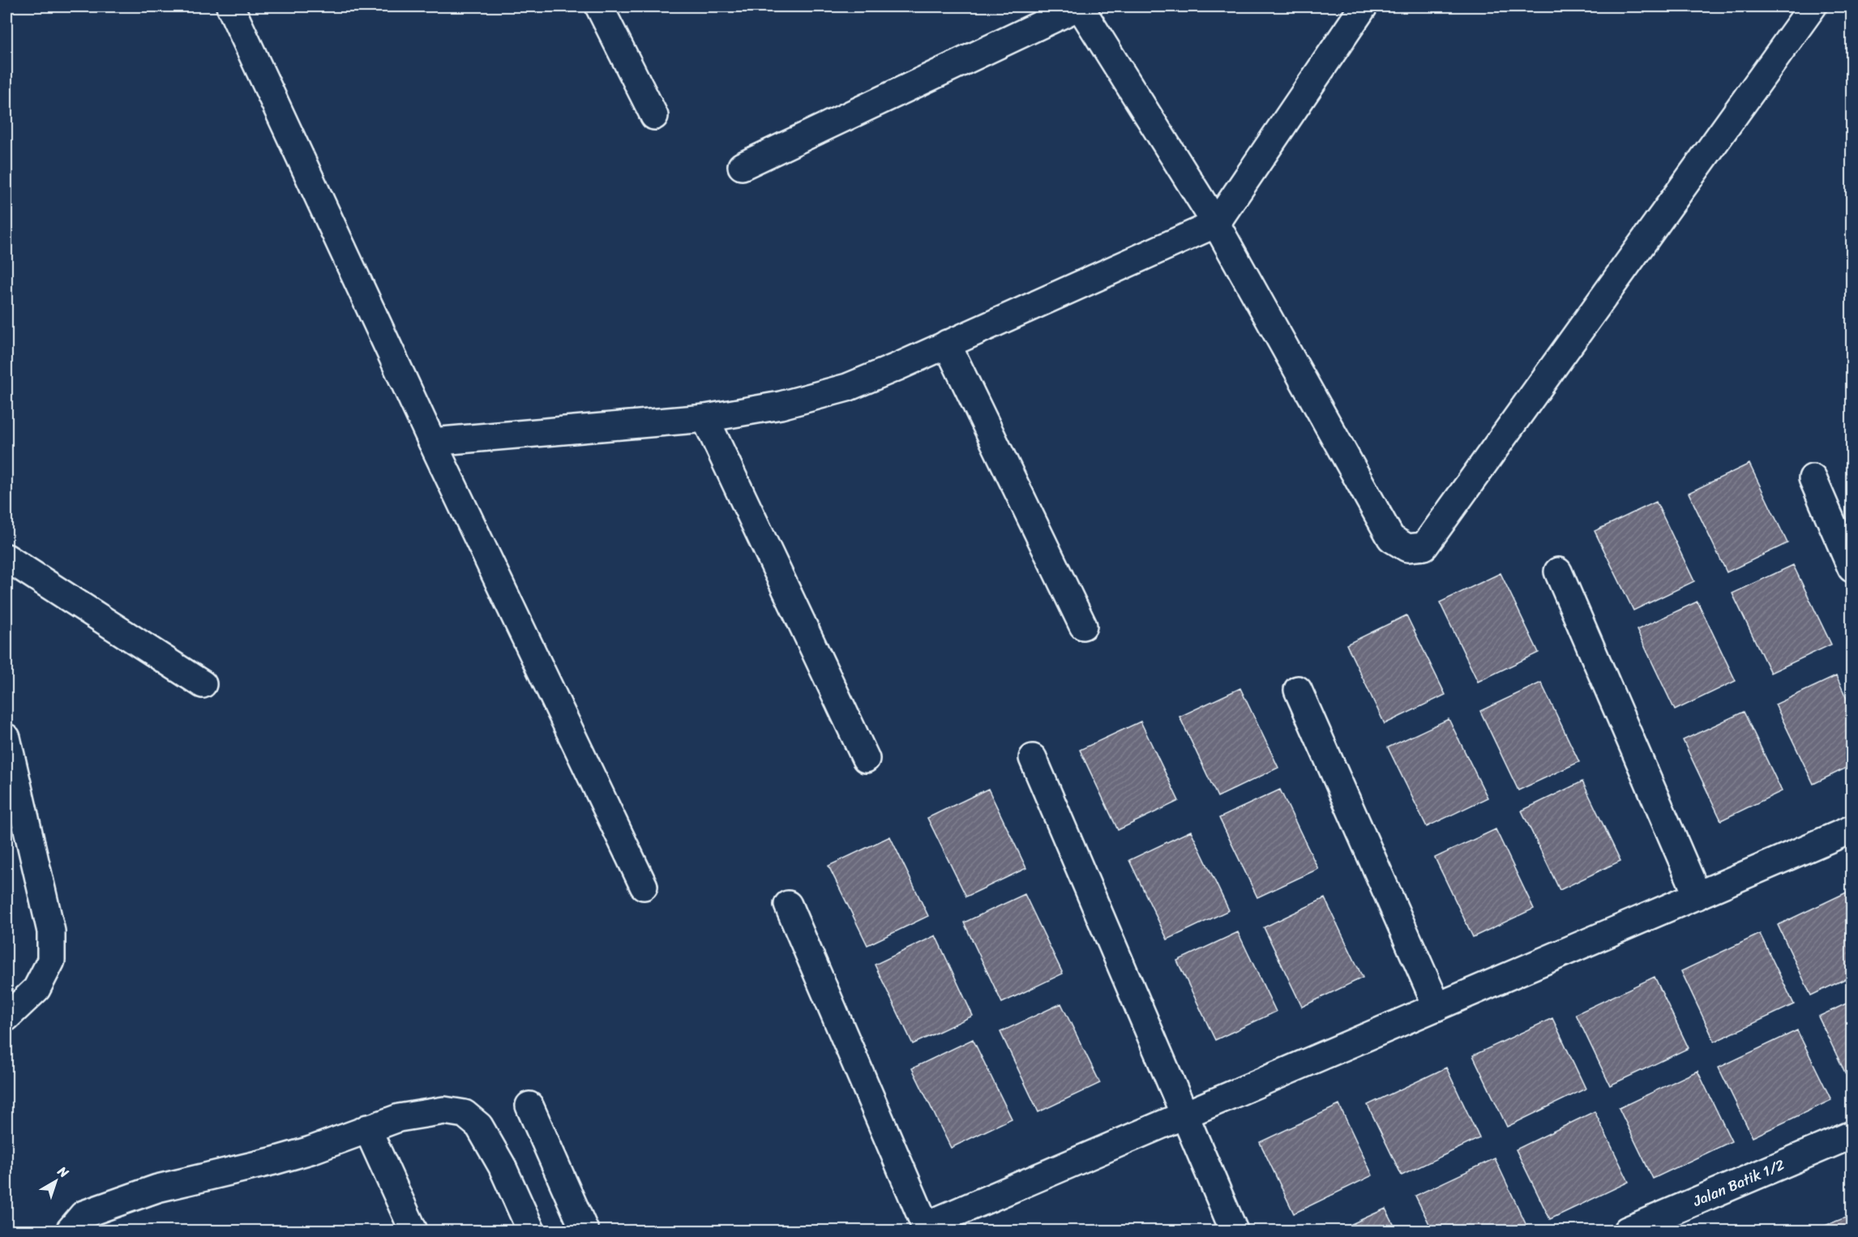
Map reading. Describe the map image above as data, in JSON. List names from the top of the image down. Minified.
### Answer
{"streets":{"street":["Jalan Batik 1/2"]},"north":"top right"}
